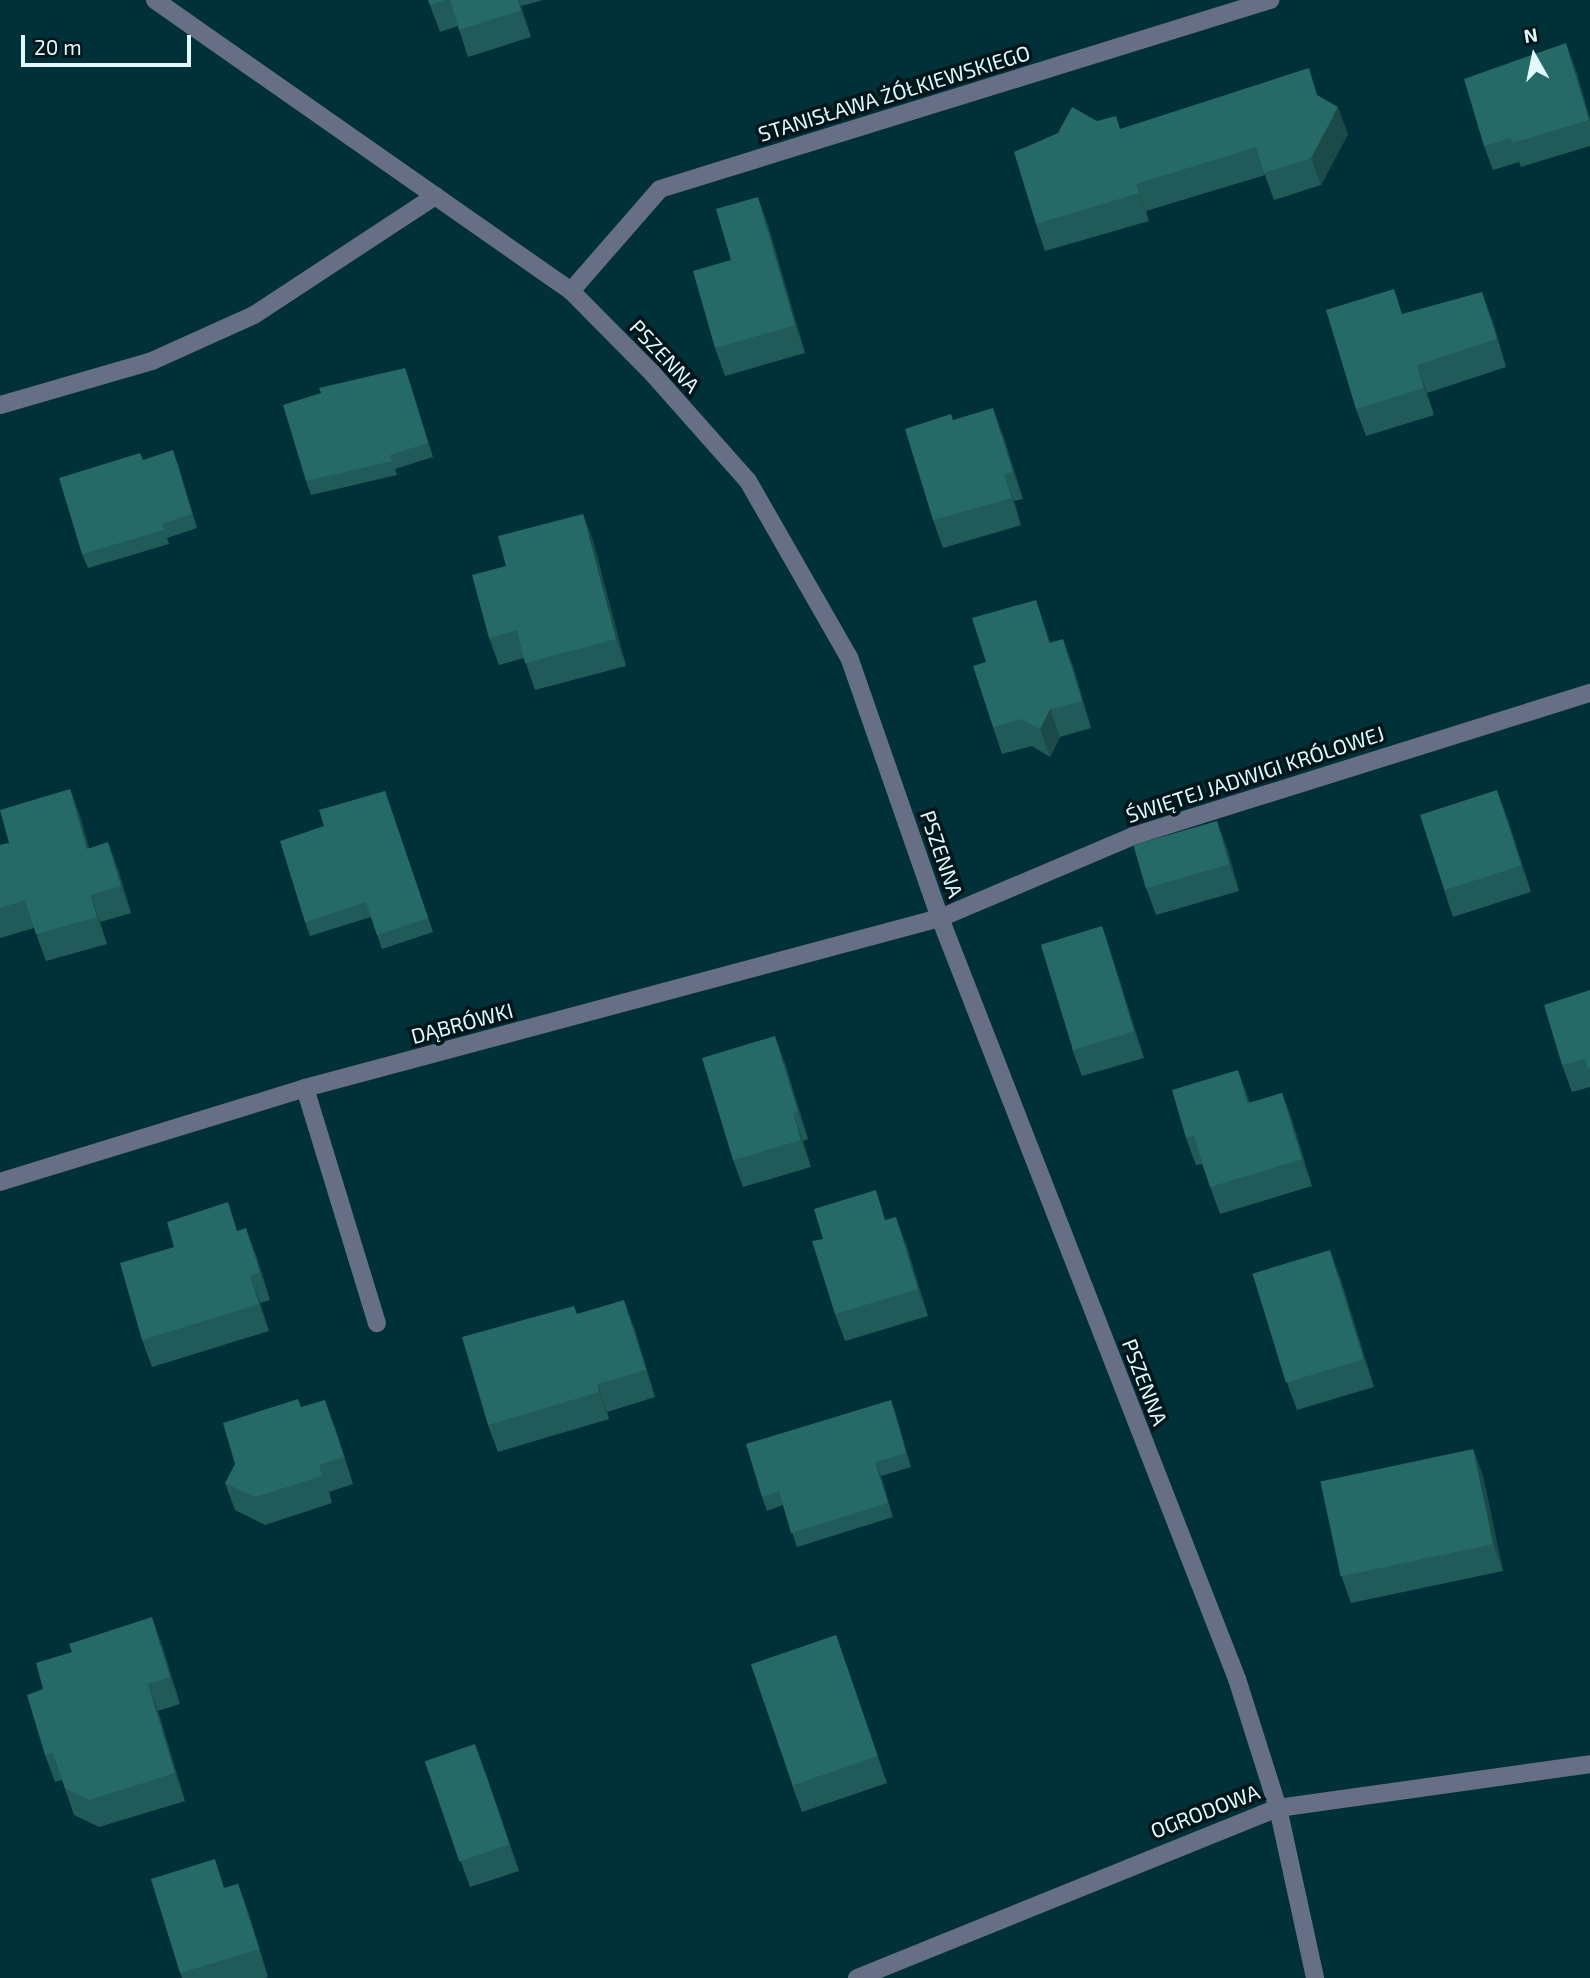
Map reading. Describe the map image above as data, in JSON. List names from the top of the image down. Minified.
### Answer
{"streets":{"street":["STANISŁAWA ŻÓŁKIEWSKIEGO","PSZENNA","ŚWIĘTEJ JADWIGI KRÓLOWEJ","DĄBRÓWKI","OGRODOWA"]},"crossings":[["STANISŁAWA ŻÓŁKIEWSKIEGO","PSZENNA"],["PSZENNA","ŚWIĘTEJ JADWIGI KRÓLOWEJ"],["PSZENNA","DĄBRÓWKI"],["PSZENNA","OGRODOWA"],["ŚWIĘTEJ JADWIGI KRÓLOWEJ","DĄBRÓWKI"]],"scale_bar":"20 m","north":"top"}
